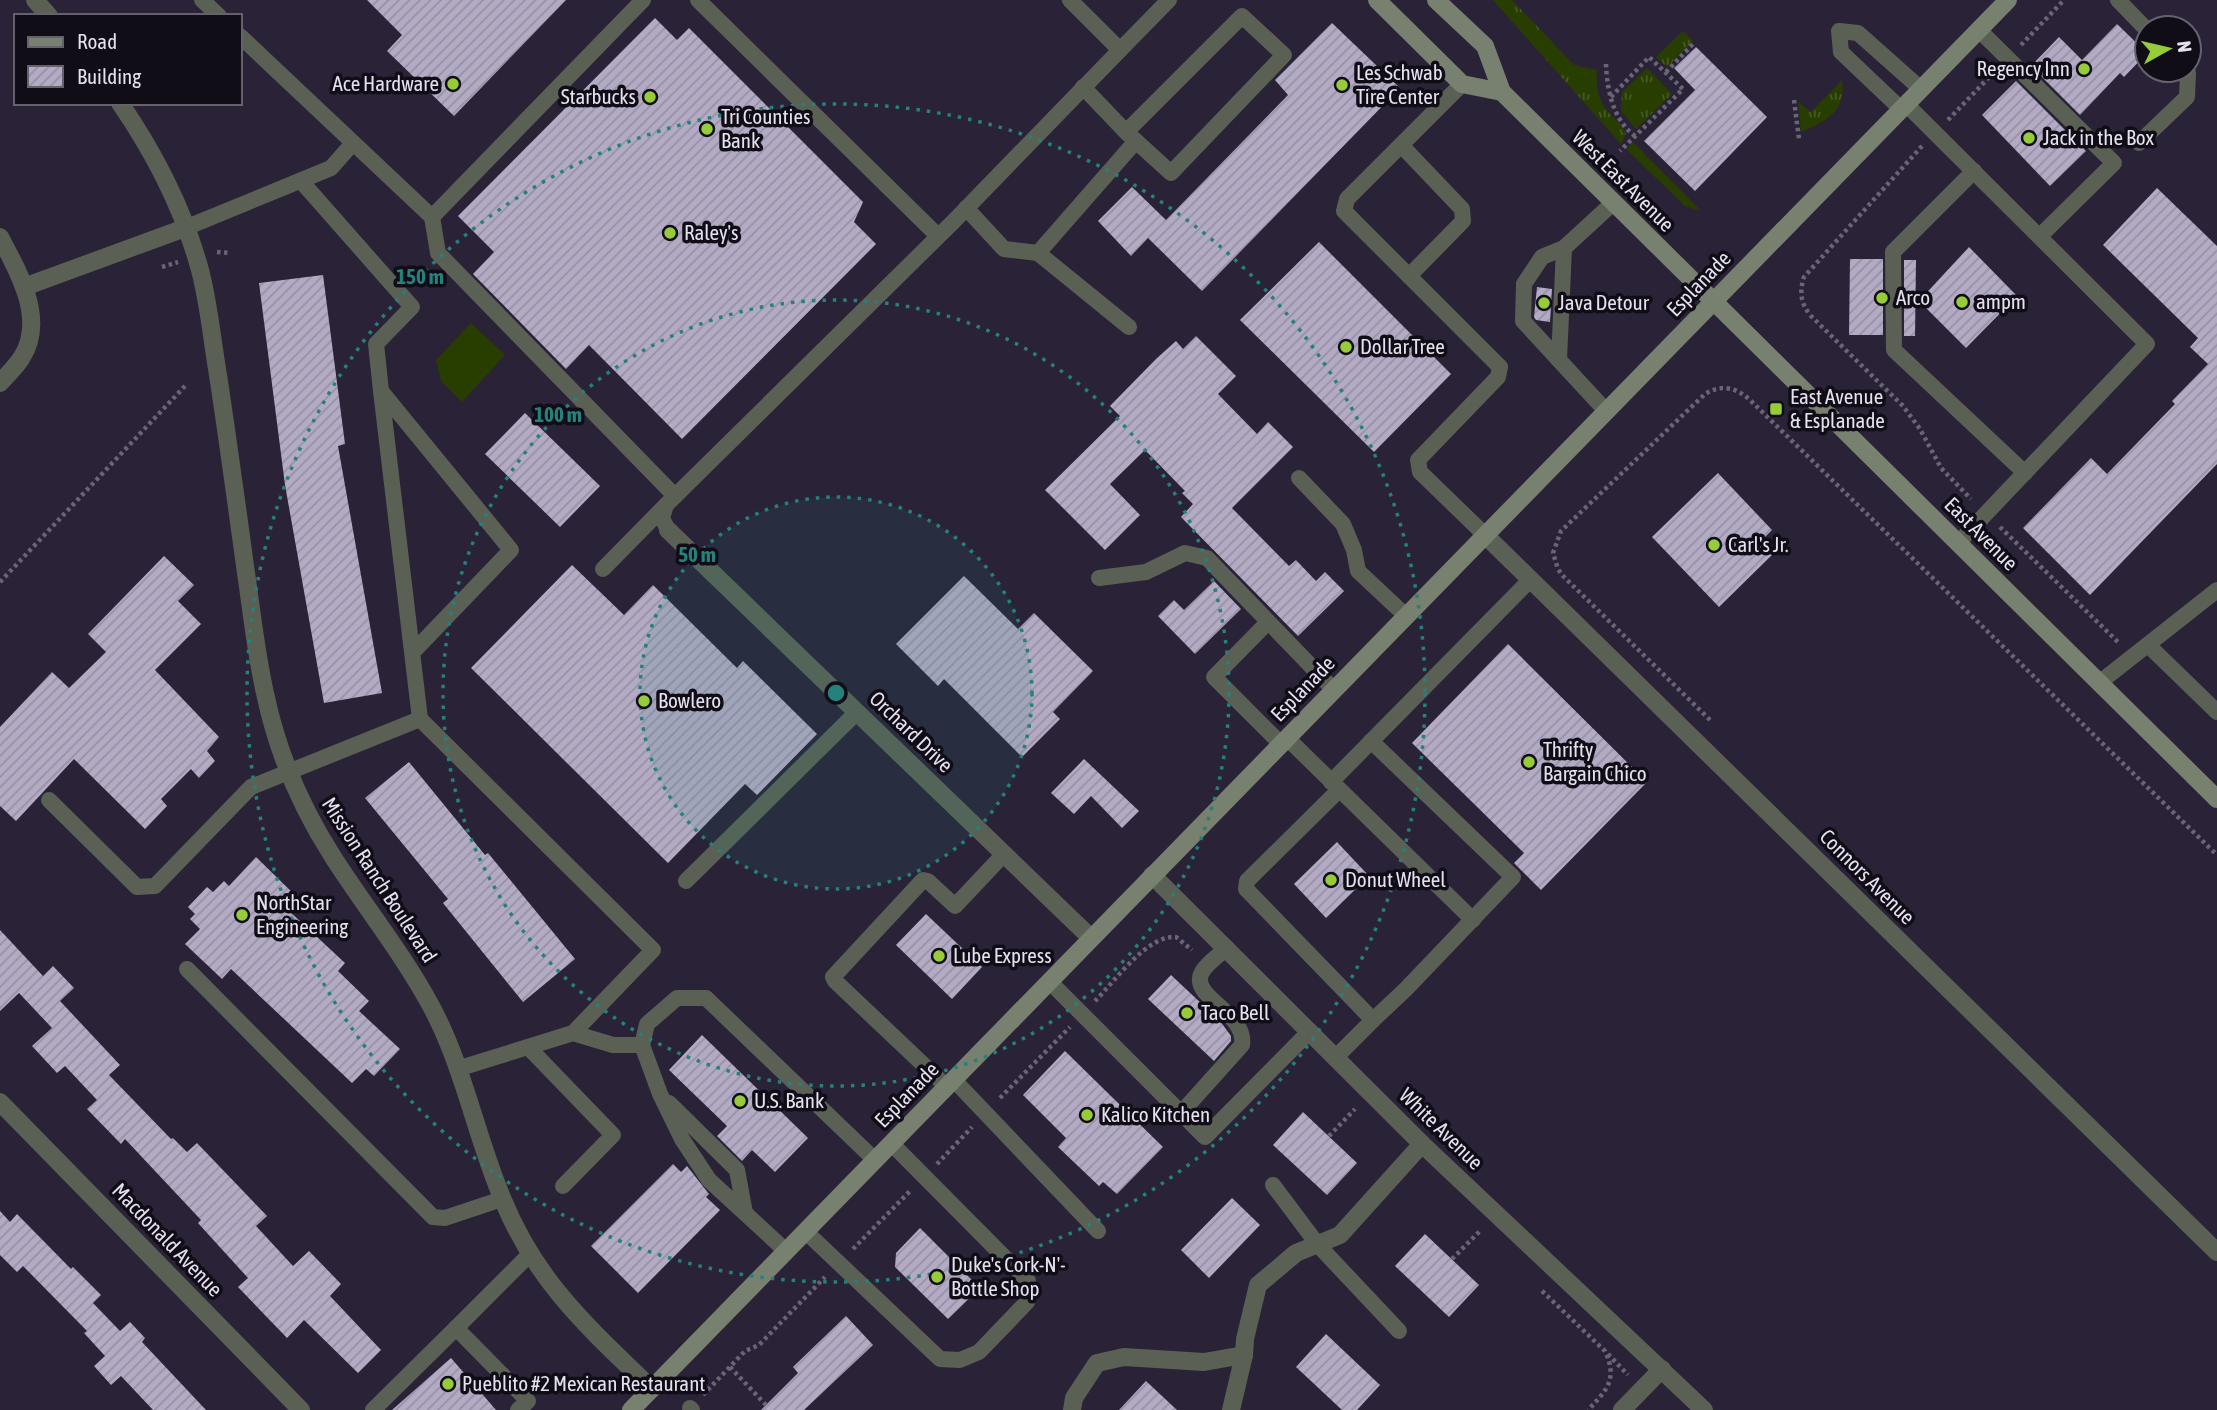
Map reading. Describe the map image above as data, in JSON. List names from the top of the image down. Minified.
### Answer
{"streets":{"main road":["West East Avenue","Esplanade","East Avenue"],"street":["Orchard Drive","Connors Avenue","Mission Ranch Boulevard","White Avenue","Macdonald Avenue"]},"crossings":[["West East Avenue","Esplanade"],["West East Avenue","East Avenue"],["Esplanade","East Avenue"],["Esplanade","Orchard Drive"],["Esplanade","Connors Avenue"],["Esplanade","Mission Ranch Boulevard"],["Esplanade","White Avenue"]],"places":{"other":["Regency Inn","Ace Hardware","Les Schwab Tire Center","Starbucks","Tri Counties Bank","Jack in the Box","Raley's","Arco","ampm","Java Detour","Dollar Tree","Carl's Jr.","Bowlero","Thrifty Bargain Chico","Donut Wheel","NorthStar Engineering","Lube Express","Taco Bell","U.S. Bank","Kalico Kitchen","Duke's Cork-N'- Bottle Shop","Pueblito #2 Mexican Restaurant"],"transit":["East Avenue & Esplanade"]},"legend":["Road","Building"],"north":"right","rings":["150 m","100 m","50 m"]}
